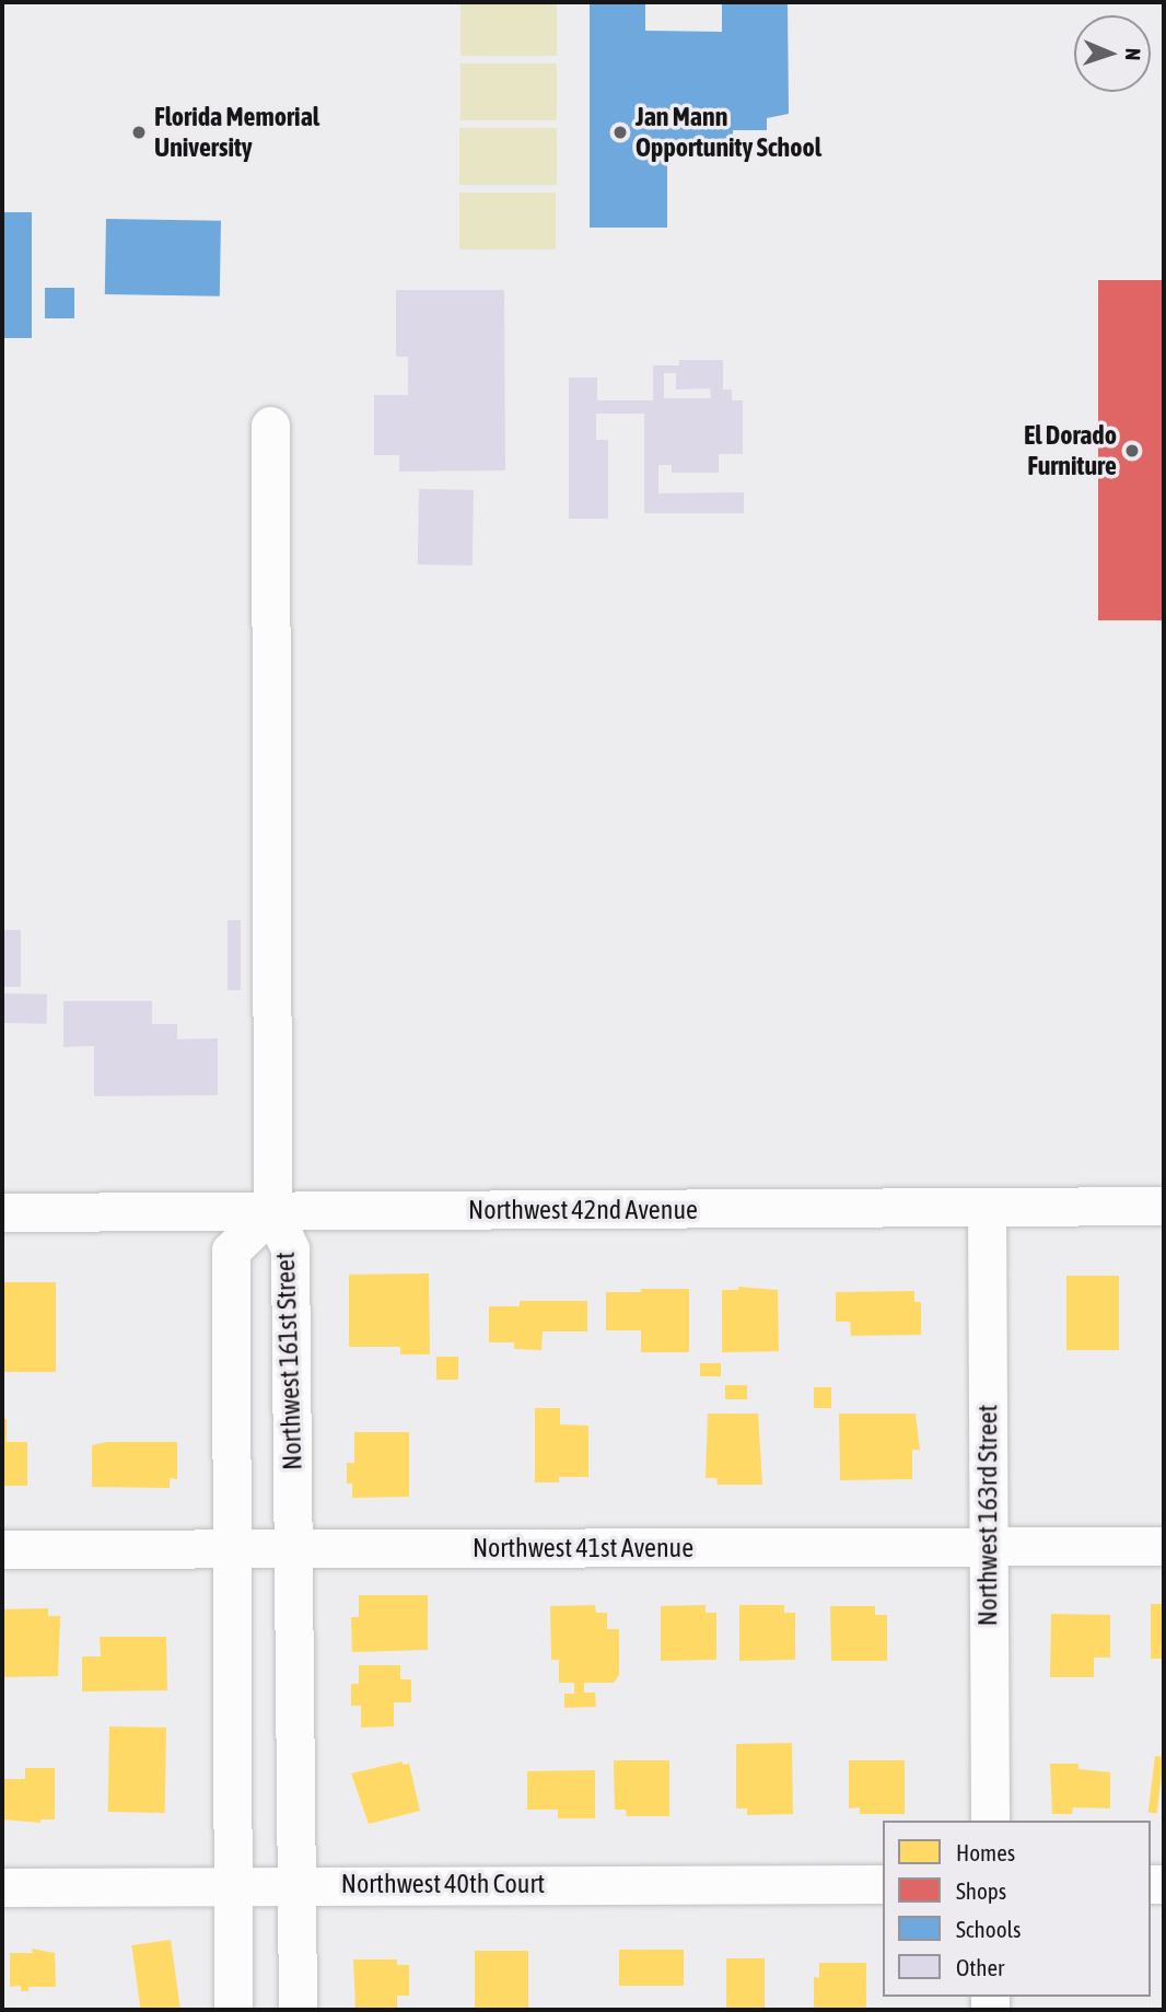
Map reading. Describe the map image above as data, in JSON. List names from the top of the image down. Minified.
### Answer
{"streets":{"street":["Northwest 42nd Avenue","Northwest 161st Street","Northwest 163rd Street","Northwest 41st Avenue","Northwest 40th Court"]},"crossings":[["Northwest 42nd Avenue","Northwest 161st Street"],["Northwest 42nd Avenue","Northwest 163rd Street"],["Northwest 161st Street","Northwest 41st Avenue"],["Northwest 161st Street","Northwest 40th Court"],["Northwest 163rd Street","Northwest 41st Avenue"]],"places":["Florida Memorial University","Jan Mann Opportunity School","El Dorado Furniture"],"legend":["Homes","Shops","Schools","Other"],"north":"right"}
